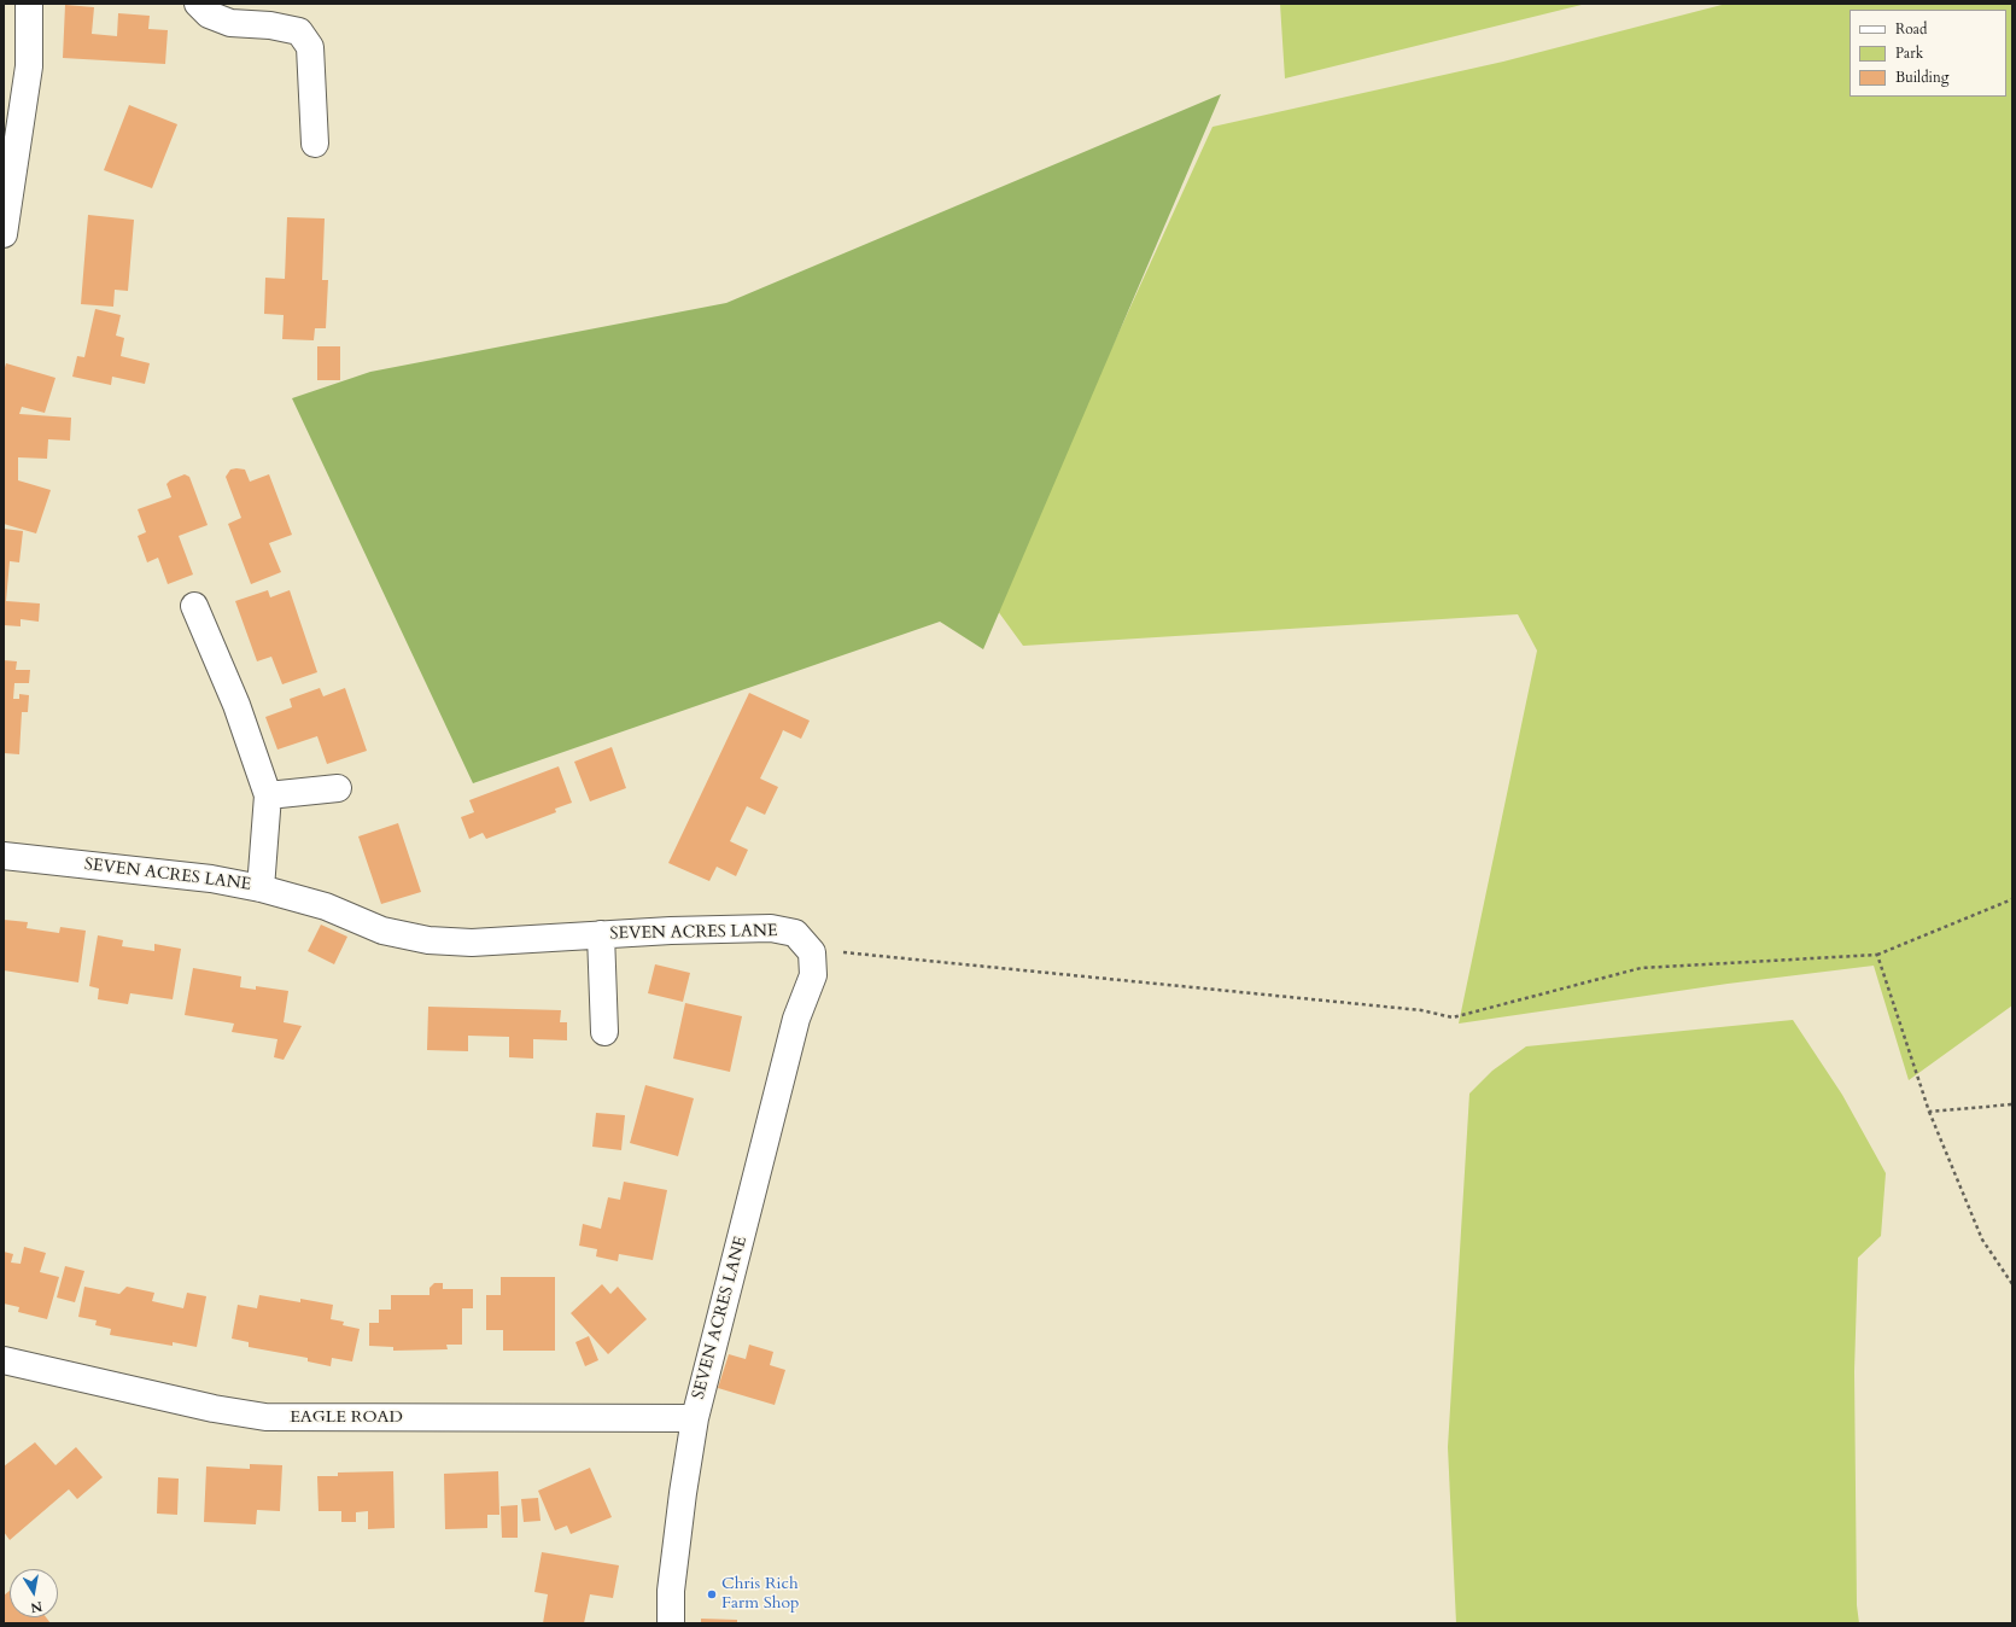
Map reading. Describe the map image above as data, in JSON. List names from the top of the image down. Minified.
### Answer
{"streets":{"street":["SEVEN ACRES LANE","EAGLE ROAD"]},"crossings":[["SEVEN ACRES LANE","EAGLE ROAD"]],"places":["Chris Rich Farm Shop"],"legend":["Road","Park","Building"],"north":"bottom"}
